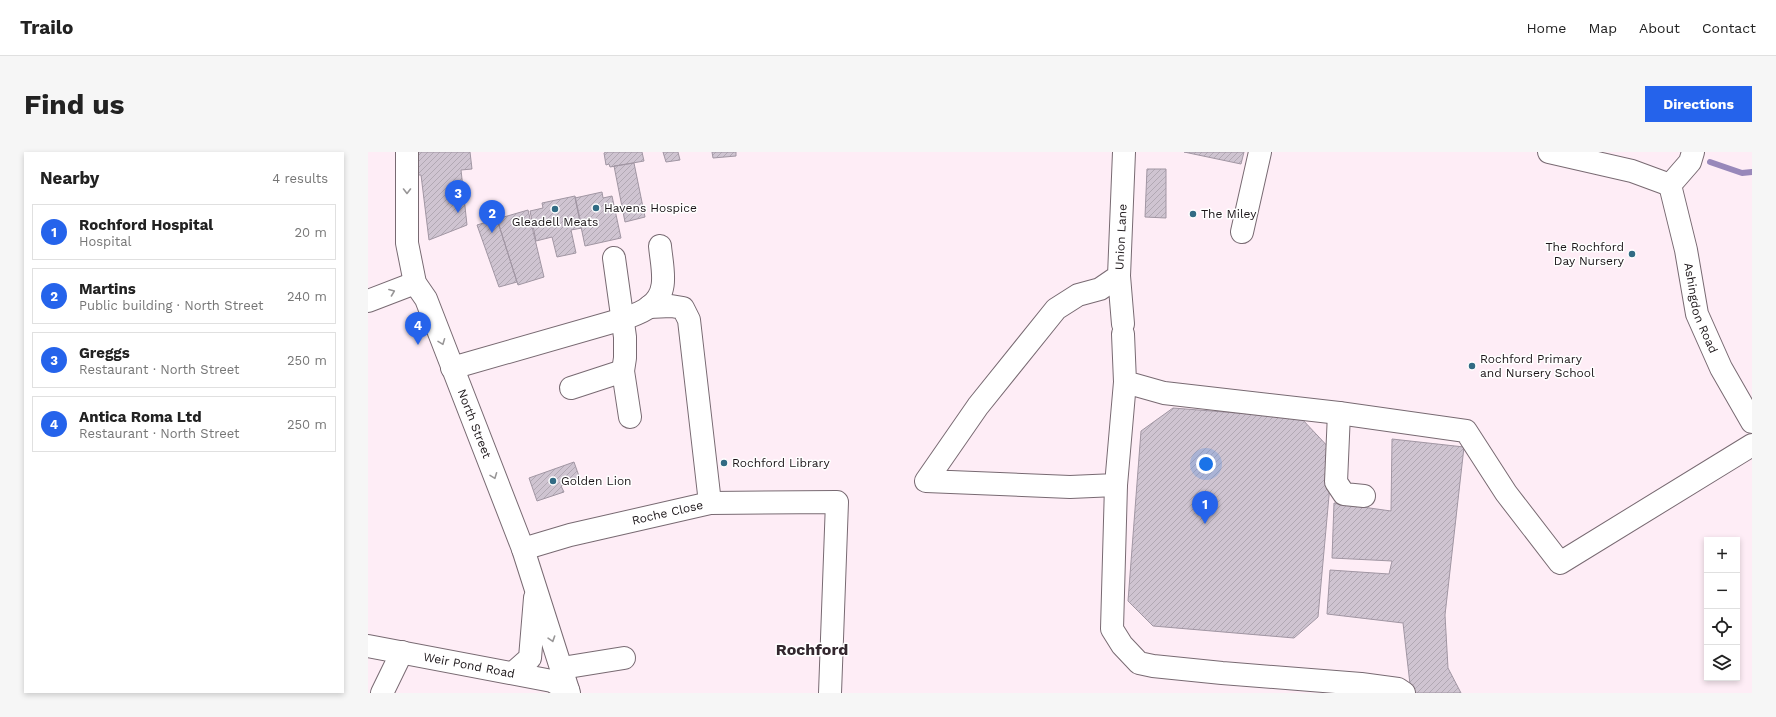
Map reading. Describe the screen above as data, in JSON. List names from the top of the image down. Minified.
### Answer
{"streets":{"street":["Union Lane","Ashingdon Road","North Street","Roche Close","Weir Pond Road"]},"crossings":[["North Street","Roche Close"],["North Street","Weir Pond Road"]],"districts":["Rochford"],"places":["Havens Hospice","Gleadell Meats","The Miley","The Rochford Day Nursery","Rochford Primary and Nursery School","Rochford Library","Golden Lion"],"page":{"header":"Trailo","nav":["Home","Map","About","Contact"],"buttons":"Directions","title":"Find us","heading":["Nearby","4 results"],"pins":["3","2","4","1"],"list":[{"mark":"1","name":"Rochford Hospital","note":"Hospital","value":"20 m"},{"mark":"2","name":"Martins","note":"Public building · North Street","value":"240 m"},{"mark":"3","name":"Greggs","note":"Restaurant · North Street","value":"250 m"},{"mark":"4","name":"Antica Roma Ltd","note":"Restaurant · North Street","value":"250 m"}],"map_buttons":["+","−"]}}
